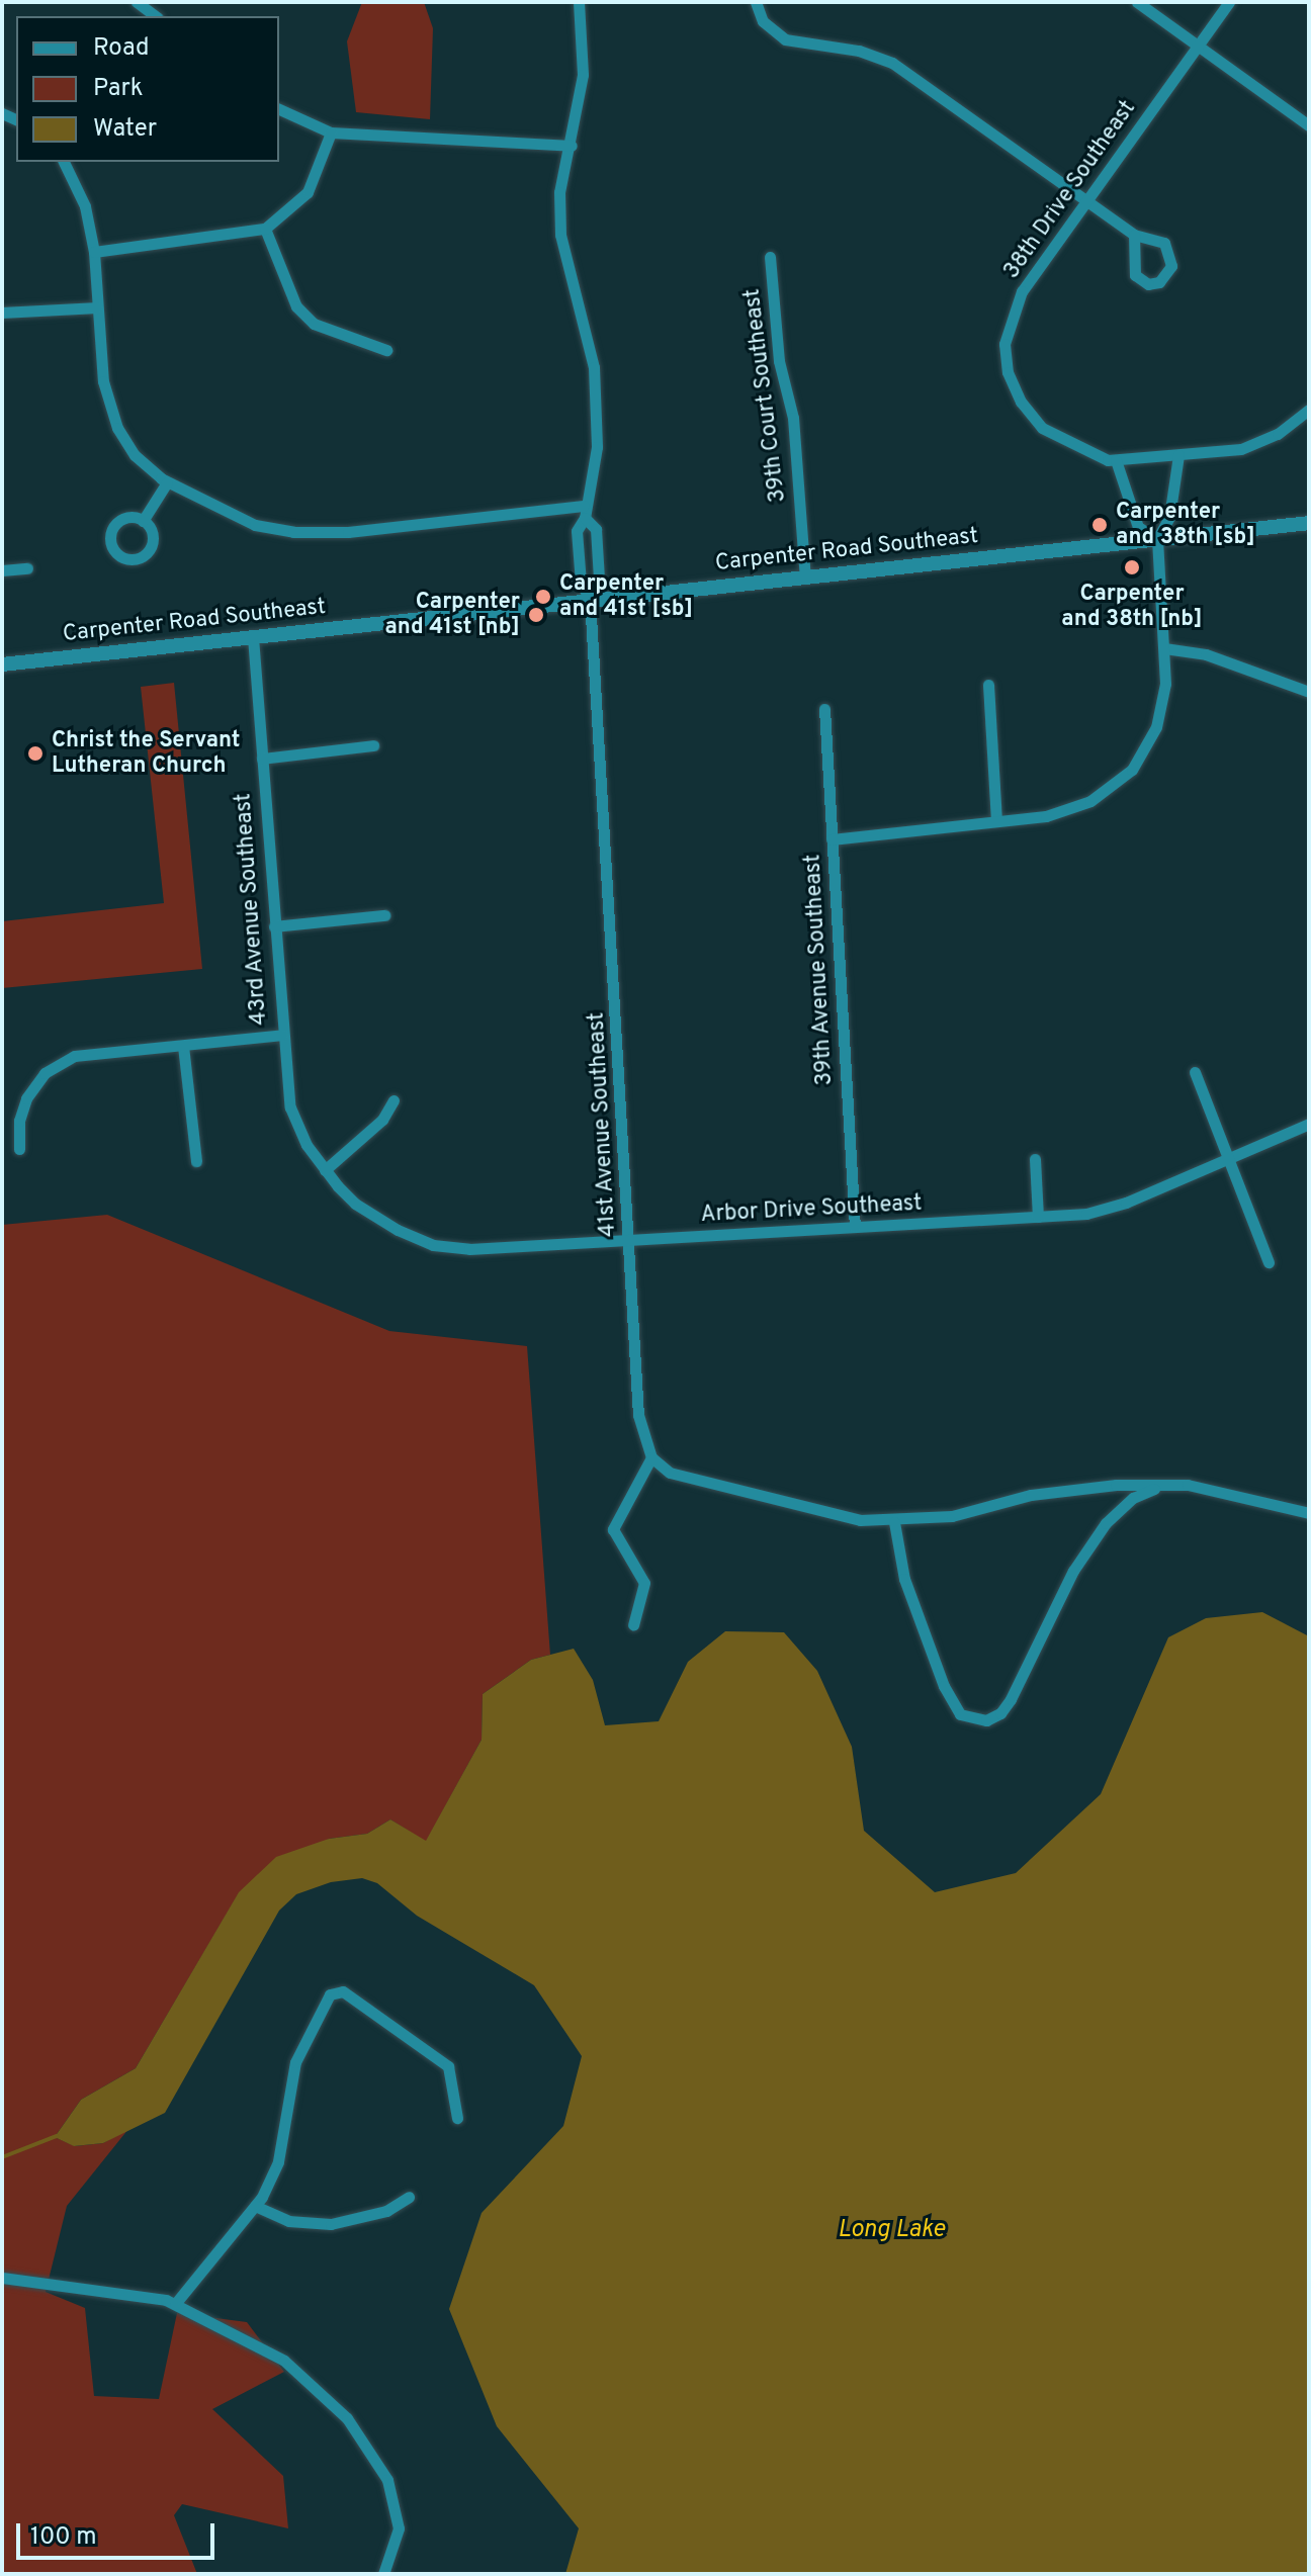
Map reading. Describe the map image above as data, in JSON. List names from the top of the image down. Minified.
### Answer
{"streets":{"street":["38th Drive Southeast","39th Court Southeast","Carpenter Road Southeast","43rd Avenue Southeast","39th Avenue Southeast","41st Avenue Southeast","Arbor Drive Southeast"]},"crossings":[["39th Court Southeast","Carpenter Road Southeast"],["Carpenter Road Southeast","43rd Avenue Southeast"],["Carpenter Road Southeast","41st Avenue Southeast"],["43rd Avenue Southeast","Arbor Drive Southeast"],["39th Avenue Southeast","Arbor Drive Southeast"],["41st Avenue Southeast","Arbor Drive Southeast"]],"water":["Long Lake"],"places":["Carpenter and 38th [sb]","Carpenter and 38th [nb]","Carpenter and 41st [sb]","Carpenter and 41st [nb]","Christ the Servant Lutheran Church"],"legend":["Road","Park","Water"],"scale_bar":"100 m"}
